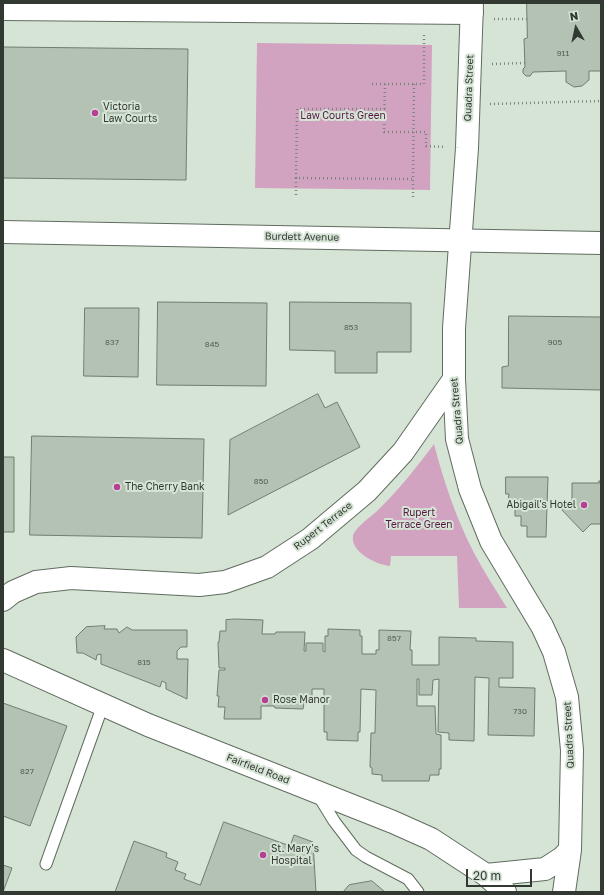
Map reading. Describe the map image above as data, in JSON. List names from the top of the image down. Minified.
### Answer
{"streets":{"street":["Quadra Street","Burdett Avenue","Rupert Terrace","Fairfield Road"]},"crossings":[["Quadra Street","Burdett Avenue"],["Quadra Street","Rupert Terrace"]],"parks":["Law Courts Green","Rupert Terrace Green"],"places":["Victoria Law Courts","The Cherry Bank","Abigail's Hotel","Rose Manor","St. Mary's Hospital"],"house_numbers":["911","853","837","905","845","850","857","815","730","827"],"scale_bar":"20 m","north":"top"}
